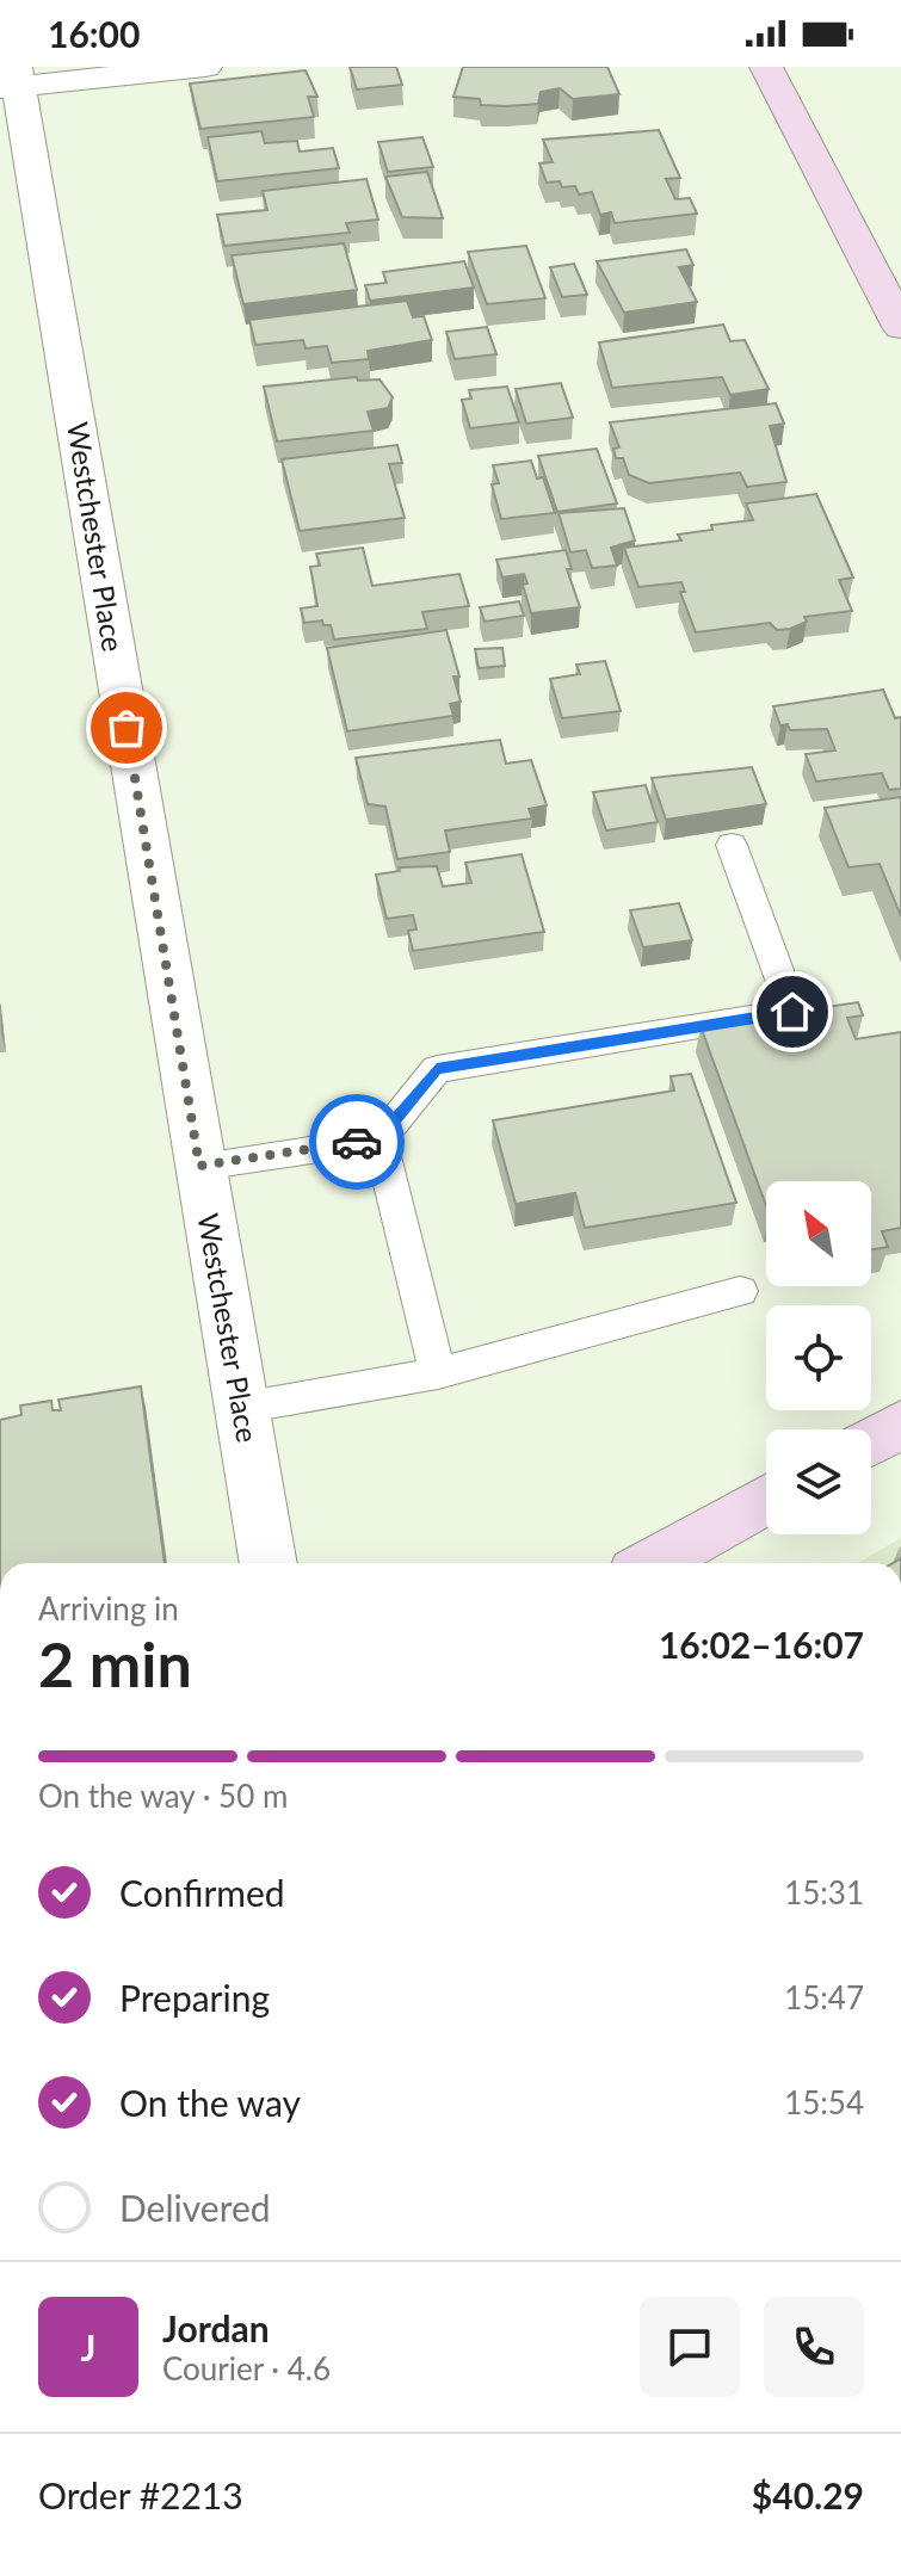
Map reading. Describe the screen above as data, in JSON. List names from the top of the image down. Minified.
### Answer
{"streets":{"street":["Westchester Place"]},"north":"top left","page":{"status":"16:00","heading":["2 min","Arriving in","16:02–16:07"],"panel":["Jordan","Courier · 4.6","Order #2213","$40.29"],"bar":"On the way · 50 m","list":[["Confirmed","15:31"],["Preparing","15:47"],["On the way","15:54"],"Delivered"],"round":"J"}}
